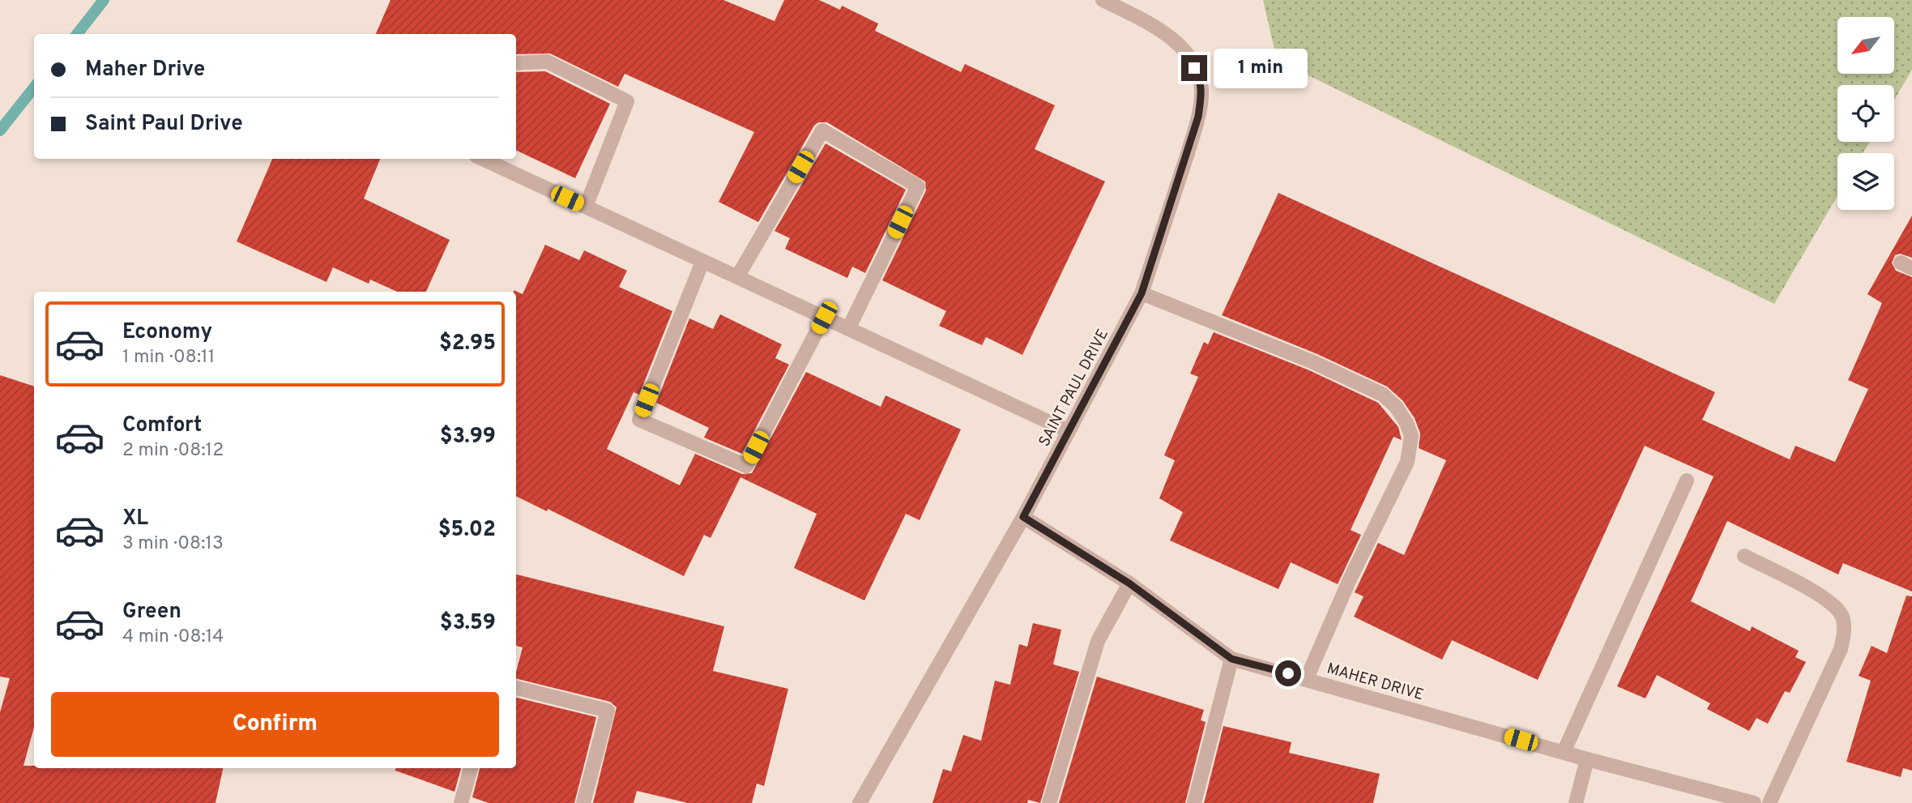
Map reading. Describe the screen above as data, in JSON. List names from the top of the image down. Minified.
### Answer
{"streets":{"street":["SAINT PAUL DRIVE","MAHER DRIVE"]},"crossings":[["SAINT PAUL DRIVE","MAHER DRIVE"]],"north":"bottom left","page":{"banner":["Maher Drive","Saint Paul Drive"],"bubble":"1 min","list":[{"name":"Economy","note":"1 min · 08:11","value":"$2.95"},{"name":"Comfort","note":"2 min · 08:12","value":"$3.99"},{"name":"XL","note":"3 min · 08:13","value":"$5.02"},{"name":"Green","note":"4 min · 08:14","value":"$3.59"}],"buttons":"Confirm"}}
